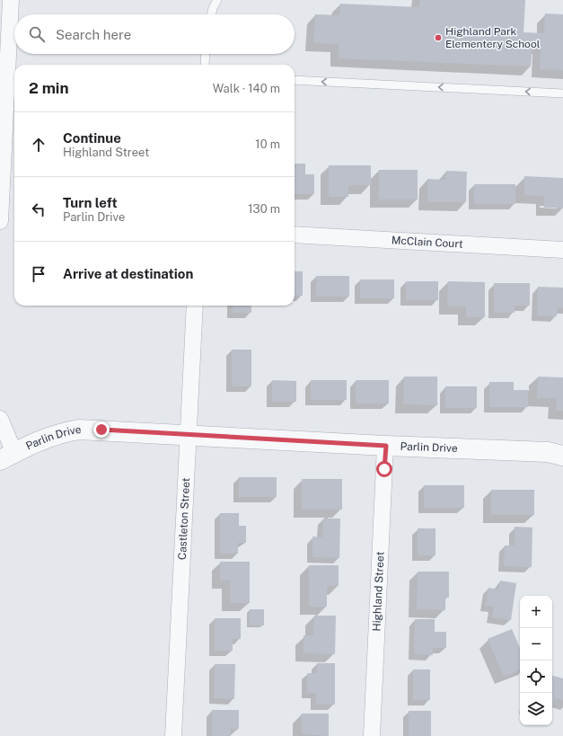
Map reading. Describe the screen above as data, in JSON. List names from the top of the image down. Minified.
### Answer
{"streets":{"street":["McClain Court","Parlin Drive","Castleton Street","Highland Street"]},"crossings":[["Parlin Drive","Castleton Street"],["Parlin Drive","Highland Street"]],"places":["Highland Park Elementery School"],"page":{"search":"Search here","heading":["2 min","Walk · 140 m"],"list":[["Continue","Highland Street","10 m"],["Turn left","Parlin Drive","130 m"],"Arrive at destination"],"map_buttons":["+","−"]}}
